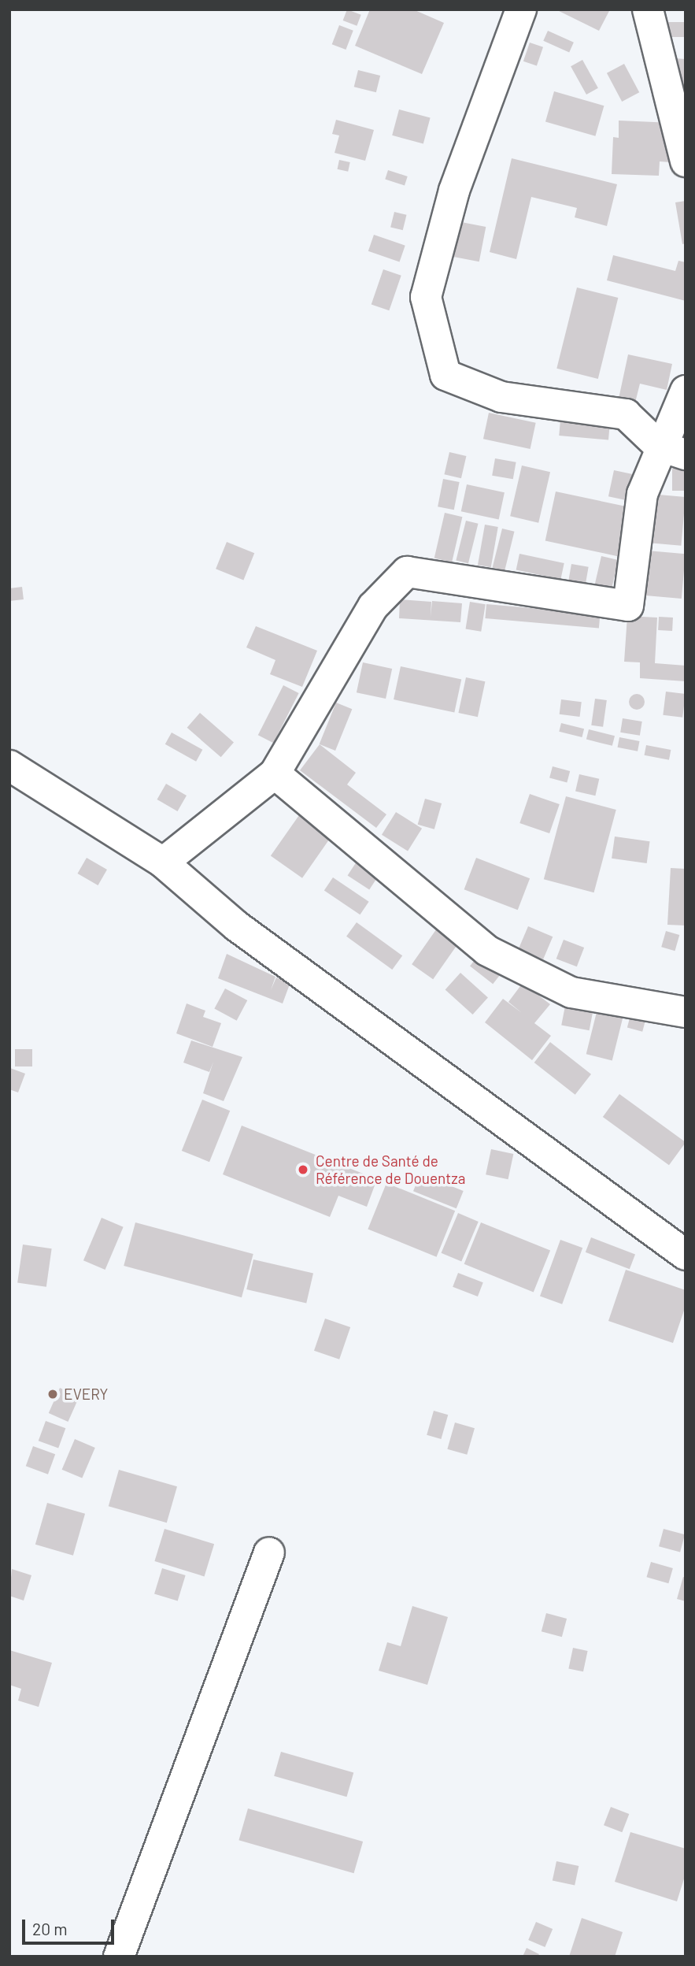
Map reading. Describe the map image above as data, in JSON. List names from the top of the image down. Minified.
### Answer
{"places":["Centre de Santé de Référence de Douentza","EVERY"],"scale_bar":"20 m"}
